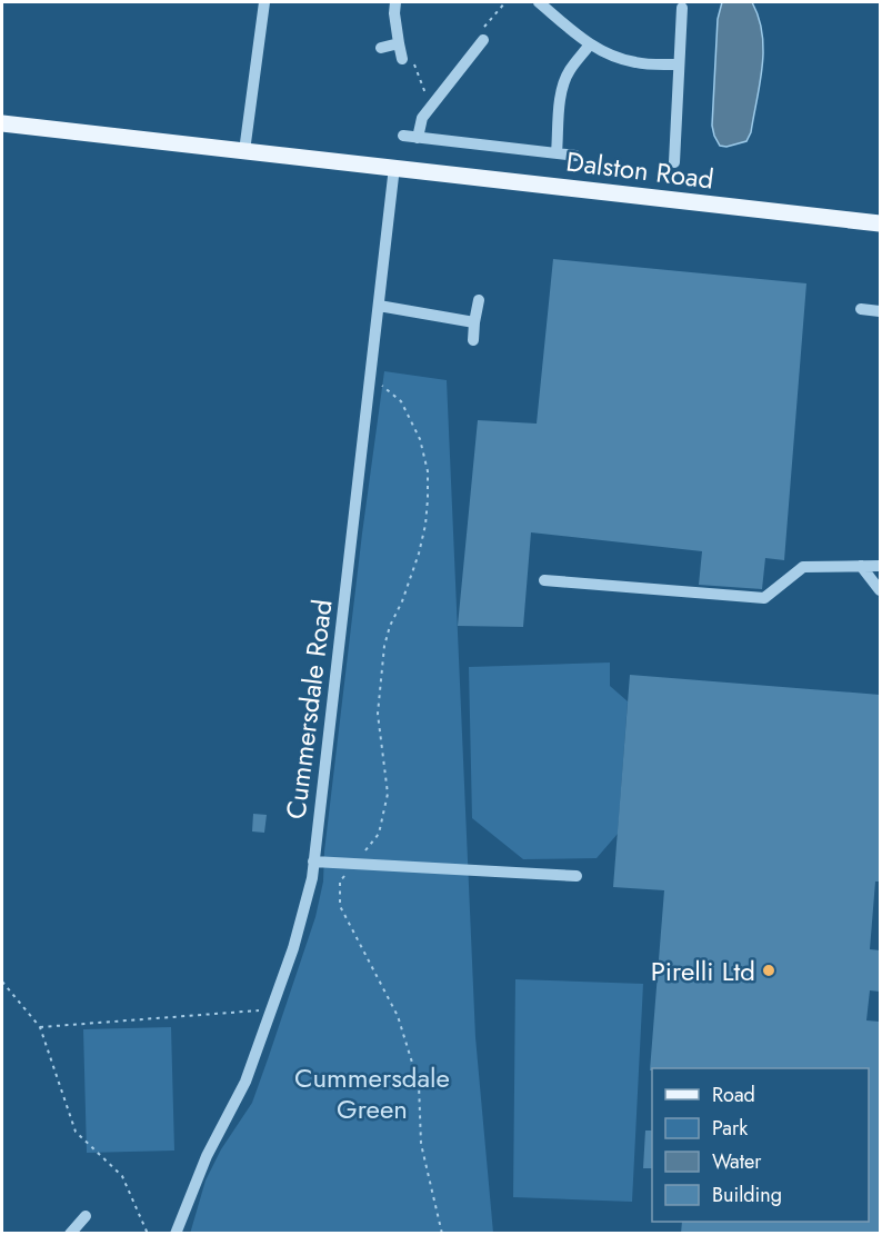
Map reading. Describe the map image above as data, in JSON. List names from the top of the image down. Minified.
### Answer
{"streets":{"main road":["Dalston Road"],"street":["Cummersdale Road"]},"crossings":[["Dalston Road","Cummersdale Road"]],"parks":["Cummersdale Green"],"places":["Pirelli Ltd"],"legend":["Road","Park","Water","Building"]}
